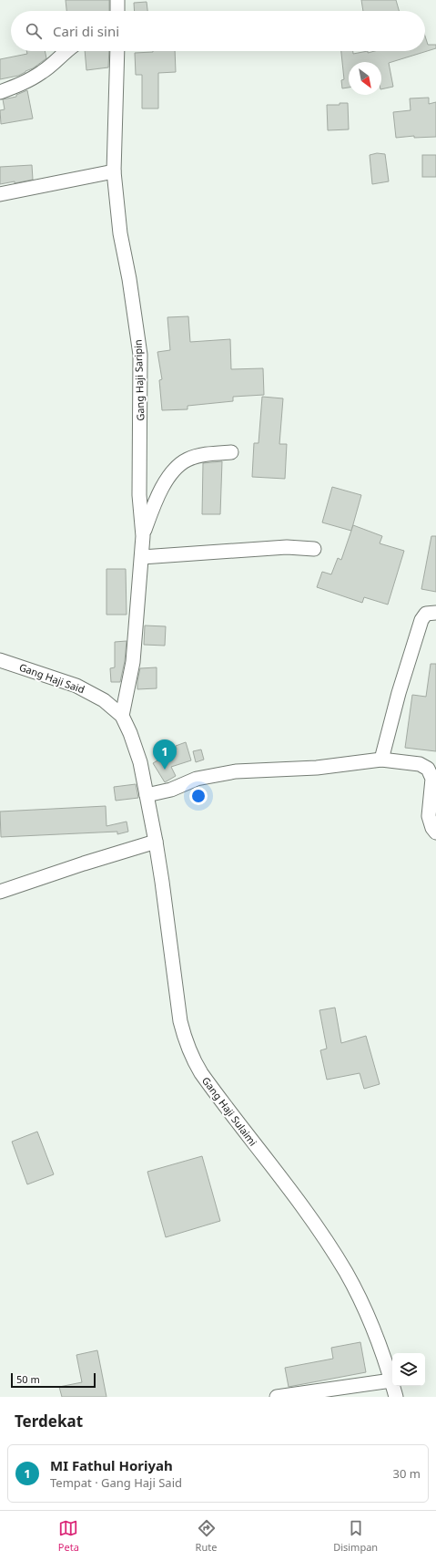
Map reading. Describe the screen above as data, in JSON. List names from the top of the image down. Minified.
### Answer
{"streets":{"street":["Gang Haji Saripin","Gang Haji Said","Gang Haji Sulaimi"]},"crossings":[["Gang Haji Saripin","Gang Haji Said"],["Gang Haji Said","Gang Haji Sulaimi"]],"scale_bar":"50 m","north":"bottom right","page":{"search":"Cari di sini","pins":"1","scale":"50 m","heading":"Terdekat","list":[{"mark":"1","name":"MI Fathul Horiyah","note":"Tempat · Gang Haji Said","value":"30 m"}],"nav":["Peta","Rute","Disimpan"]}}
